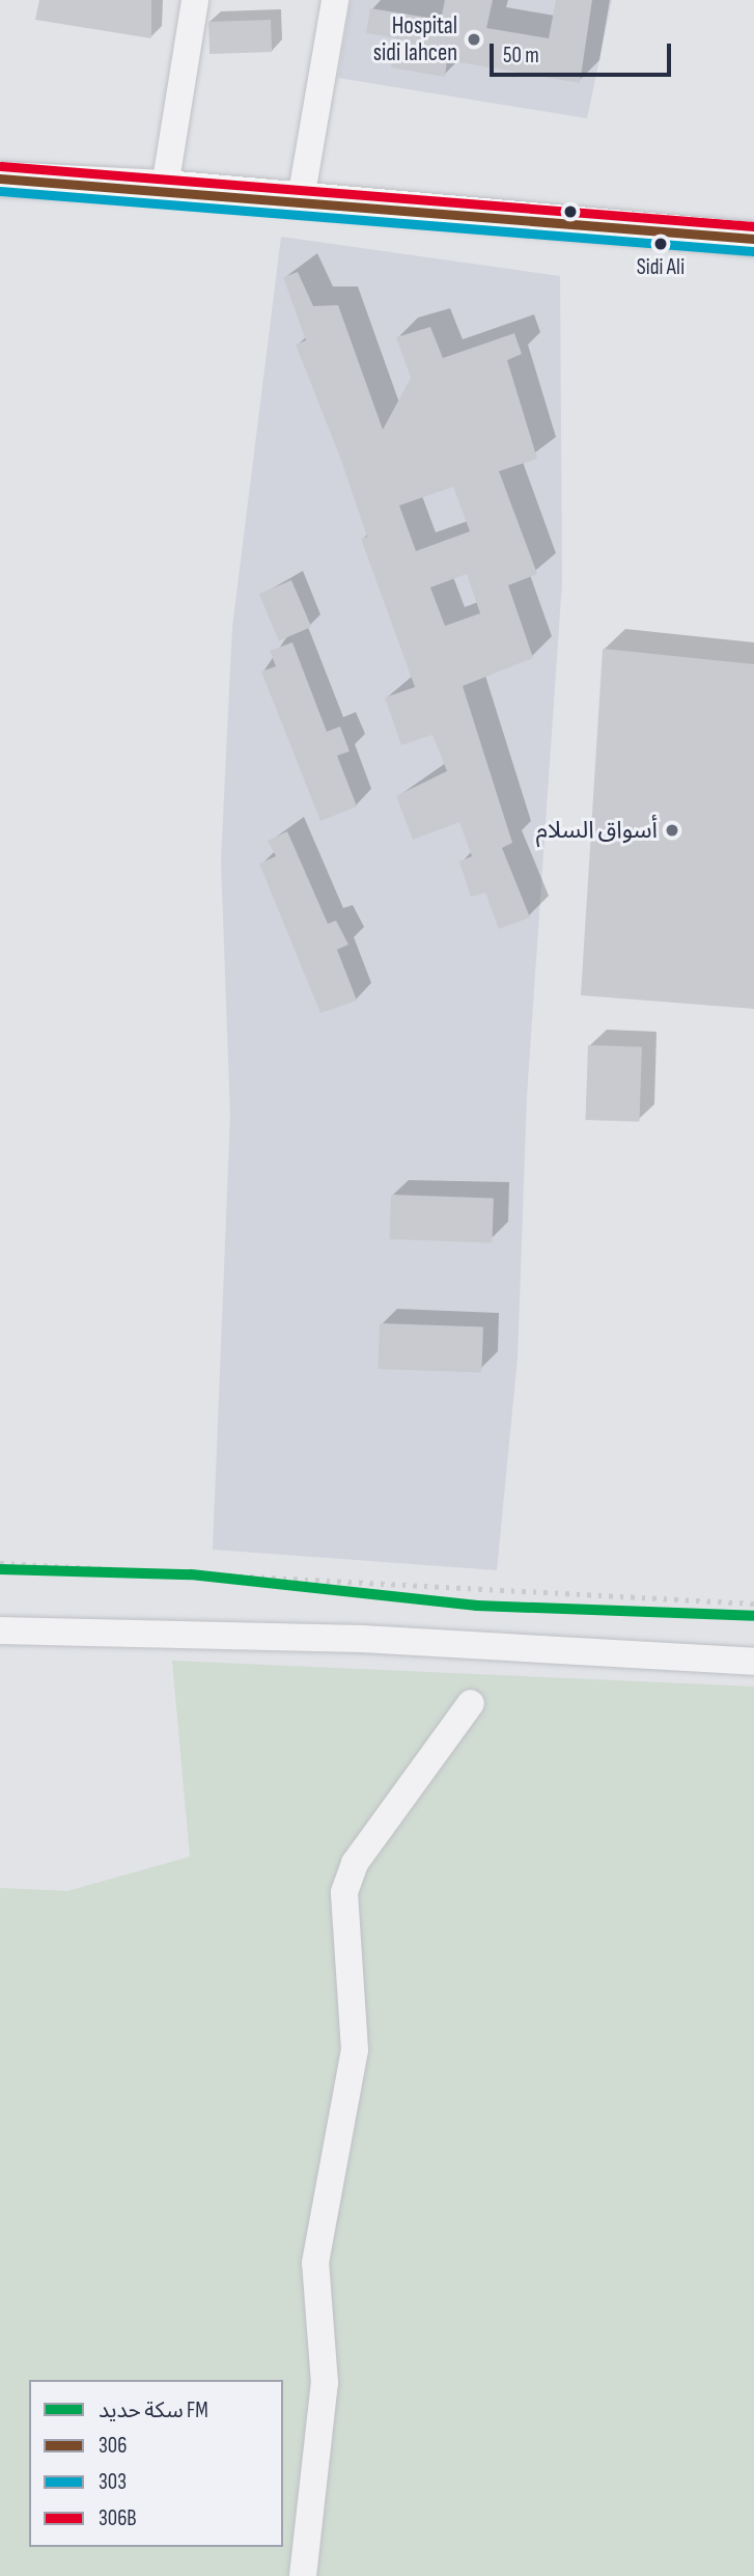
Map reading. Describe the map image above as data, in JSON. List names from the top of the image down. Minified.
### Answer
{"places":["Hospital sidi lahcen","Sidi Ali","أسواق السلام"],"lines":["transit line 306B","transit line 306","transit line 303","rail line FM"],"legend":["سكة حديد FM","306","303","306B"],"scale_bar":"50 m"}
